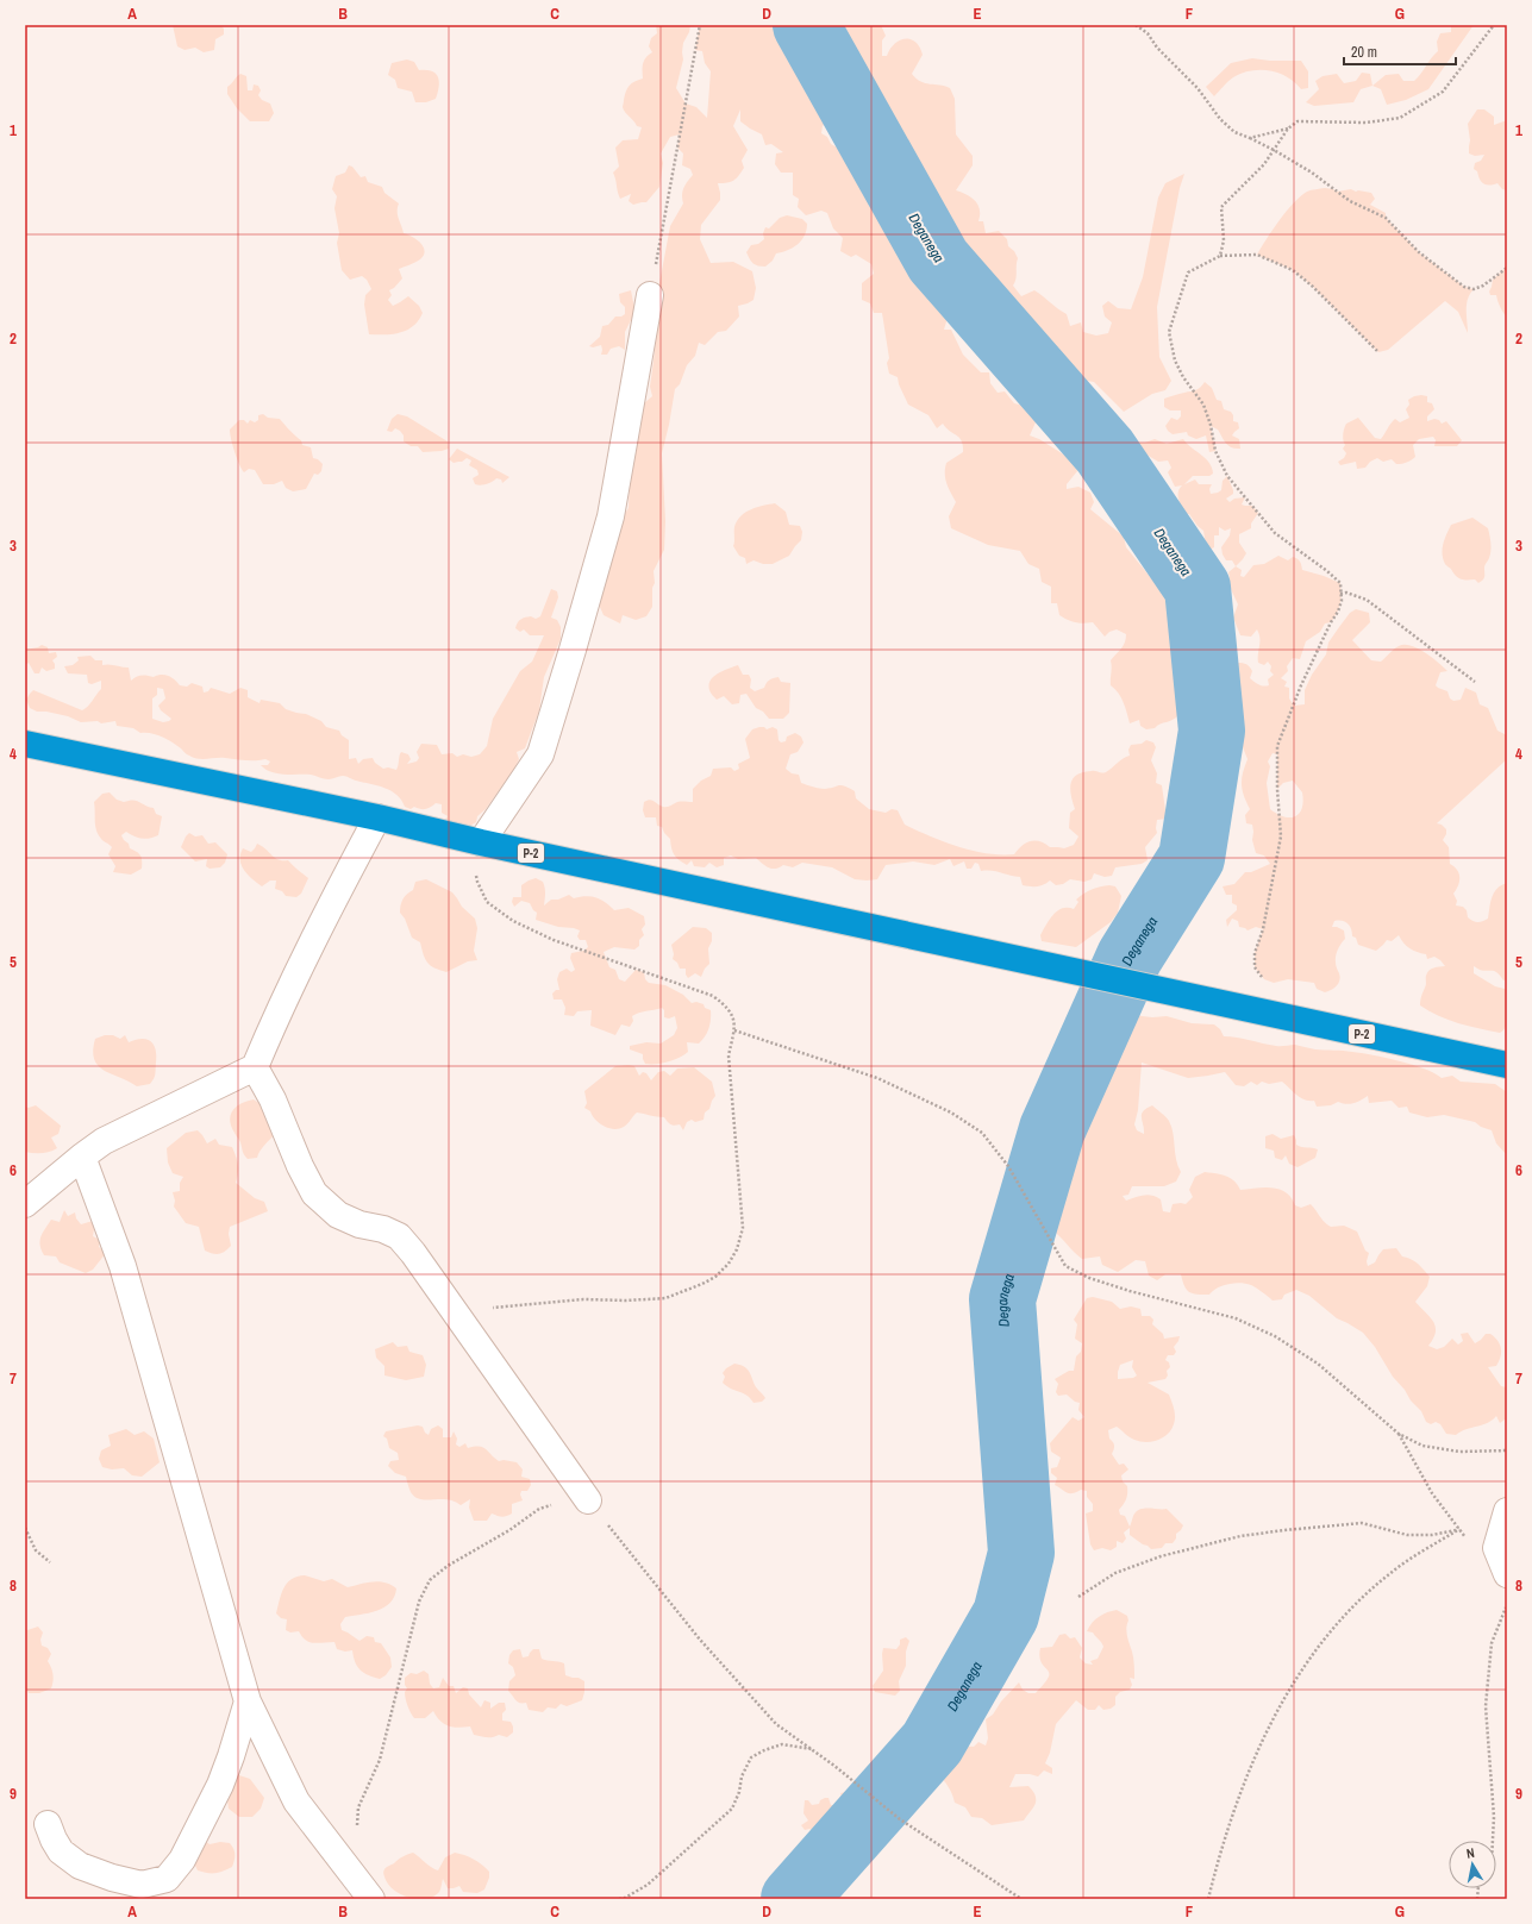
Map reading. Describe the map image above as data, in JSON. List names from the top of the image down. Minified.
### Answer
{"streets":{"highway":["P-2"]},"water":["Deganega"],"scale_bar":"20 m","north":"top","grid":{"columns":["A","B","C","D","E","F","G"],"rows":["1","2","3","4","5","6","7","8","9"]}}
